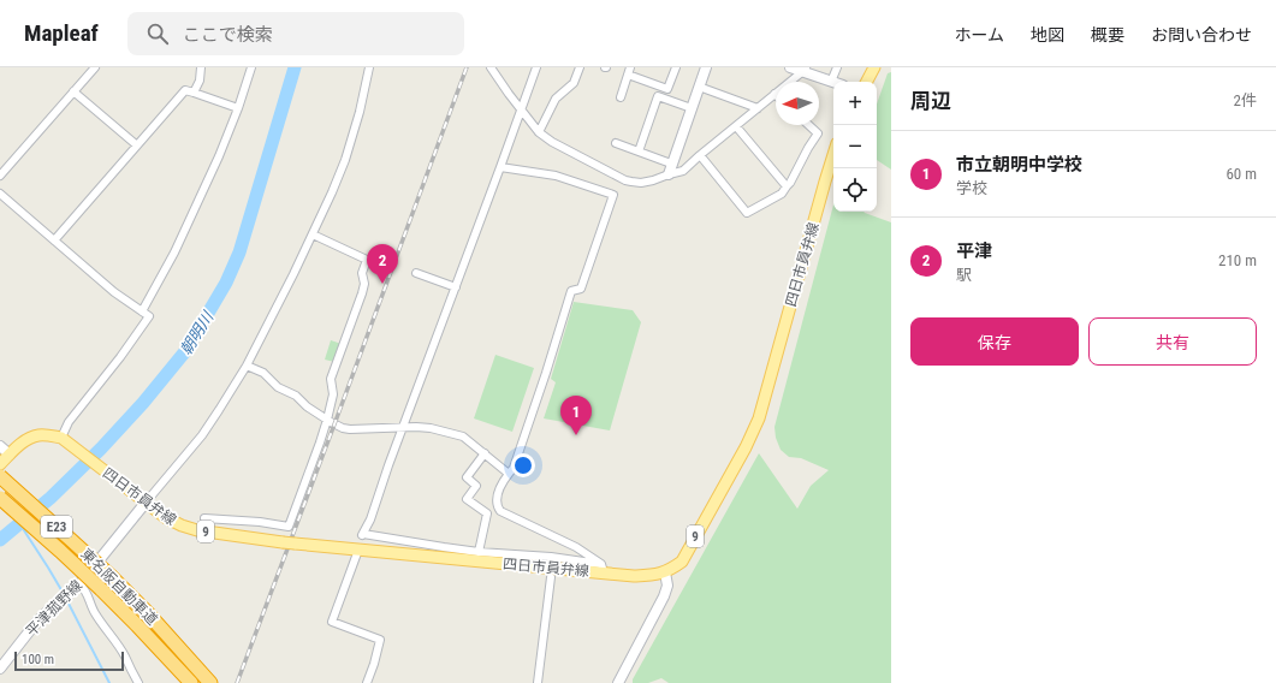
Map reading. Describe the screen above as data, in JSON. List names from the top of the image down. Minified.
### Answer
{"streets":{"highway":["E23","東名阪自動車道"],"main road":["四日市員弁線","9"],"street":["平津菰野線"]},"crossings":[["四日市員弁線","平津菰野線"]],"water":["朝明川"],"scale_bar":"100 m","north":"left","page":{"header":"Mapleaf","search":"ここで検索","nav":["ホーム","地図","概要","お問い合わせ"],"heading":["周辺","2件"],"map_buttons":["+","−"],"list":[{"mark":"1","name":"市立朝明中学校","note":"学校","value":"60 m"},{"mark":"2","name":"平津","note":"駅","value":"210 m"}],"pins":["2","1"],"buttons":["保存","共有"],"scale":"100 m"}}
